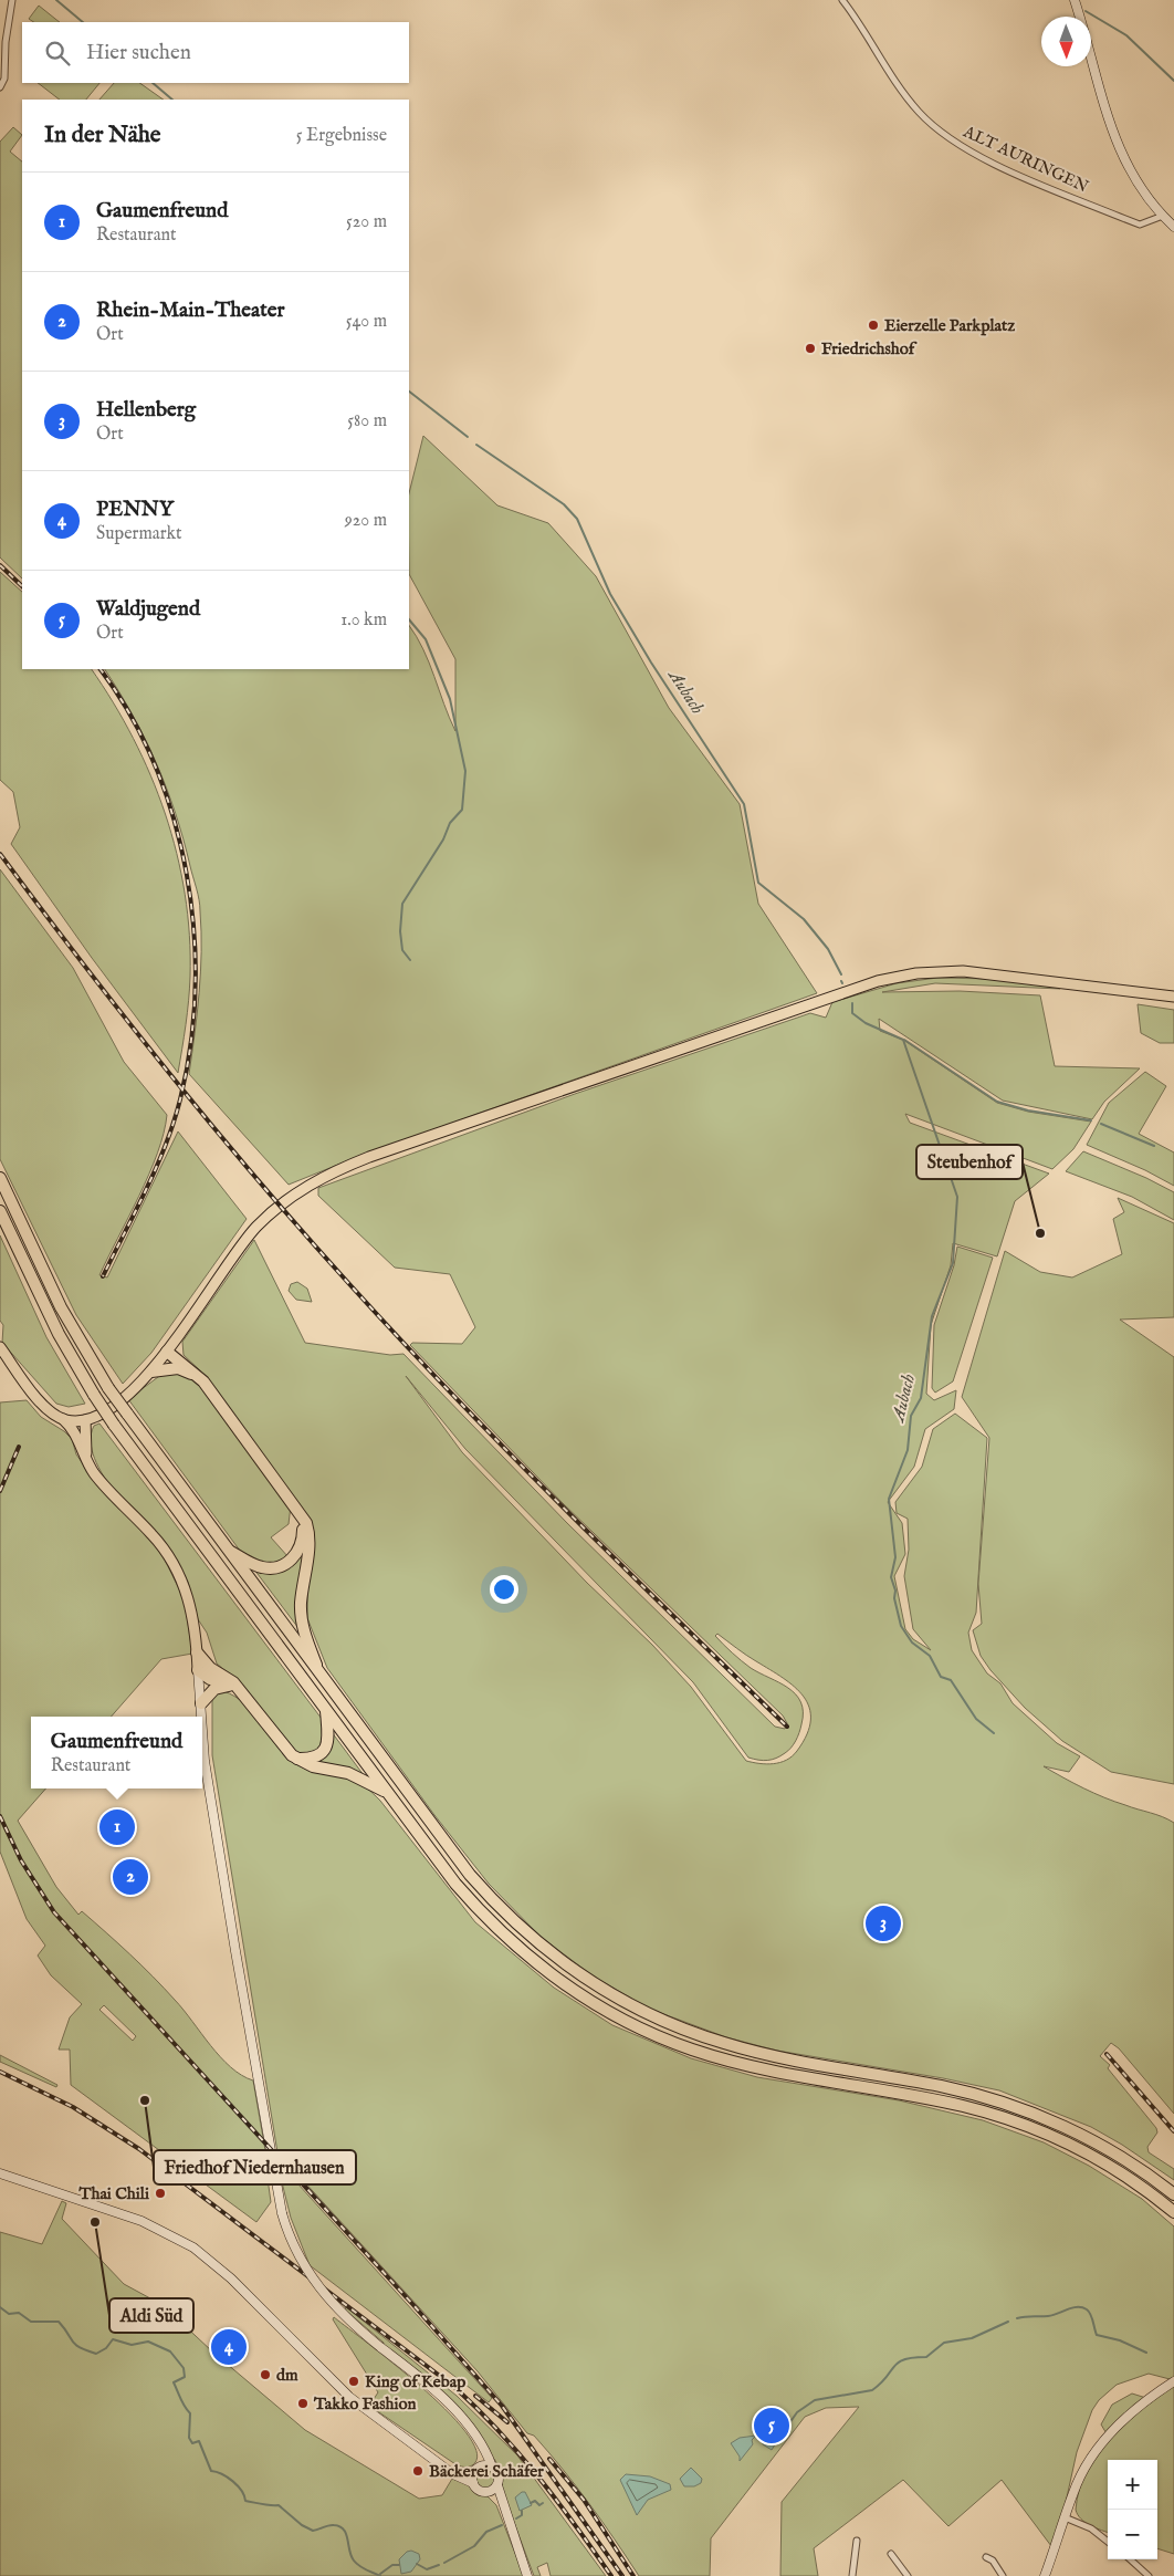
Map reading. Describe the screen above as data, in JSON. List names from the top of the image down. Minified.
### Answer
{"streets":{"street":["ALT AURINGEN"]},"water":["Aubach"],"places":["Eierzelle Parkplatz","Friedrichshof","Steubenhof","Friedhof Niedernhausen","Thai Chili","Aldi Süd","dm","King of Kebap","Takko Fashion","Bäckerei Schäfer"],"north":"bottom","page":{"search":"Hier suchen","heading":["In der Nähe","5 Ergebnisse"],"list":[{"mark":"1","name":"Gaumenfreund","note":"Restaurant","value":"520 m"},{"mark":"2","name":"Rhein-Main-Theater","note":"Ort","value":"540 m"},{"mark":"3","name":"Hellenberg","note":"Ort","value":"580 m"},{"mark":"4","name":"PENNY","note":"Supermarkt","value":"920 m"},{"mark":"5","name":"Waldjugend","note":"Ort","value":"1.0 km"}],"popup":["Gaumenfreund","Restaurant"],"pins":["1","2","3","4","5"],"map_buttons":["+","−"]}}
